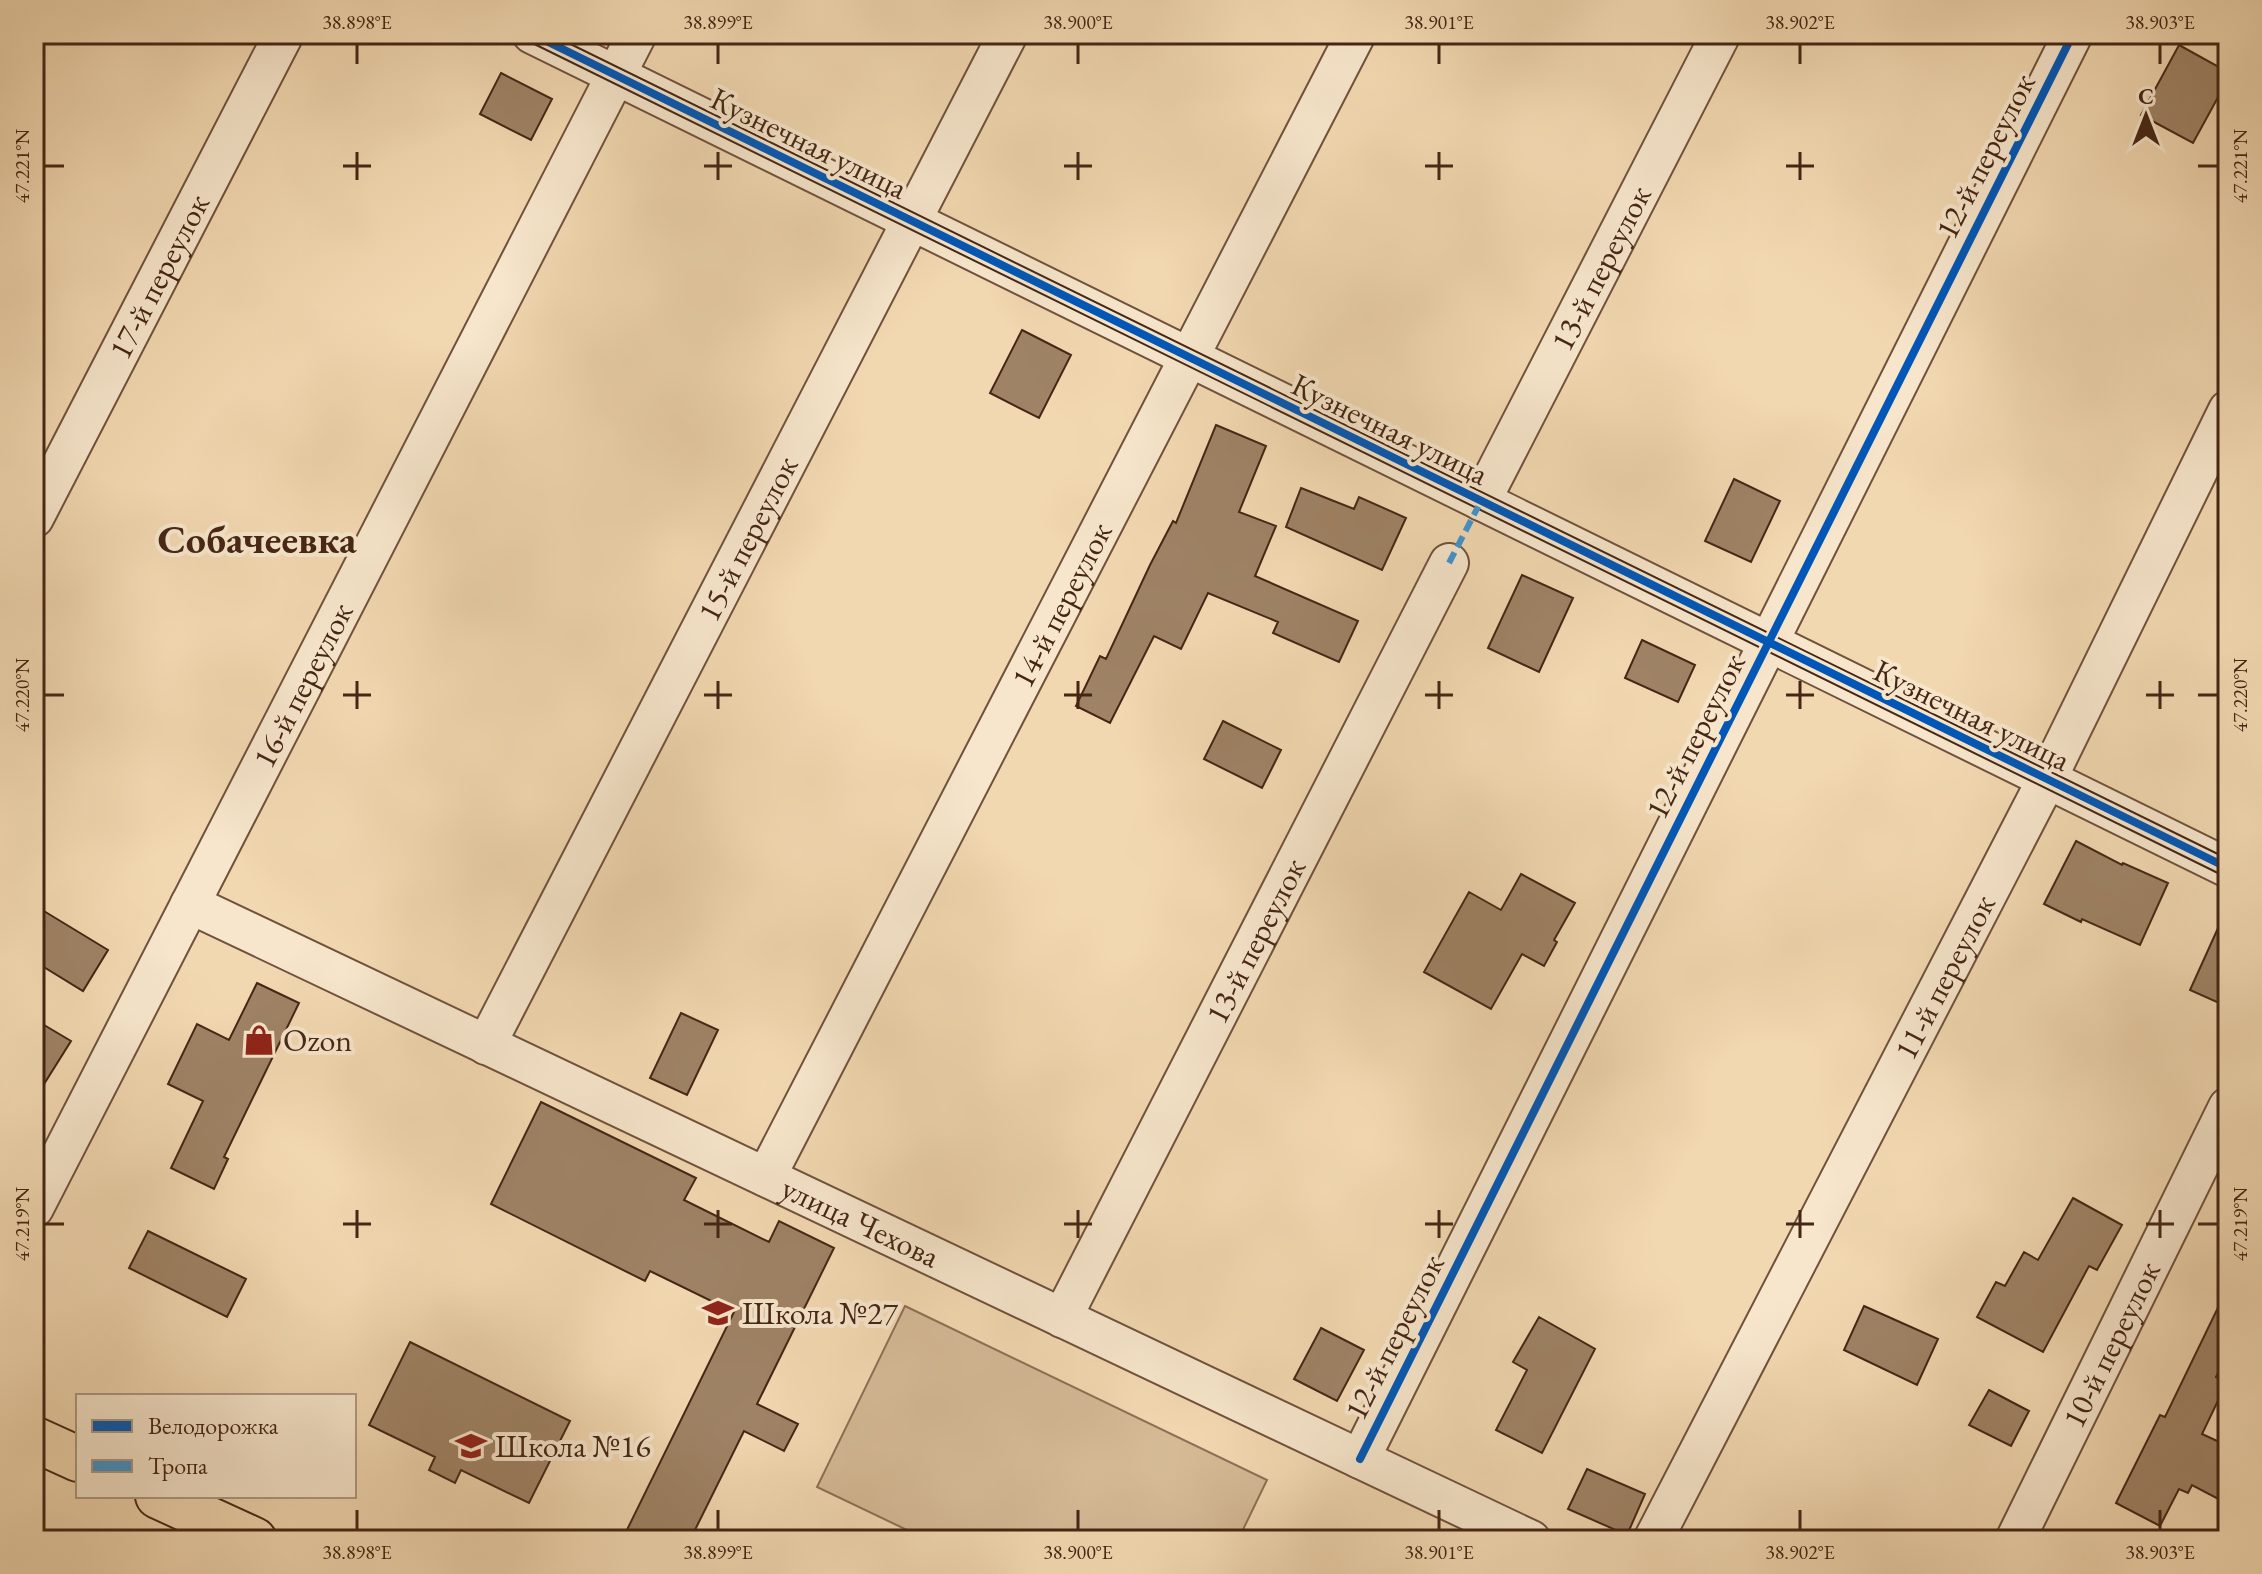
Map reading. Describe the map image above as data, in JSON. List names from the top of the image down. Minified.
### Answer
{"streets":{"street":["Кузнечная улица","12-й переулок","13-й переулок","17-й переулок","15-й переулок","14-й переулок","16-й переулок","11-й переулок","улица Чехова","10-й переулок"]},"crossings":[["Кузнечная улица","12-й переулок"],["Кузнечная улица","13-й переулок"],["Кузнечная улица","15-й переулок"],["Кузнечная улица","14-й переулок"],["Кузнечная улица","16-й переулок"],["Кузнечная улица","11-й переулок"],["12-й переулок","улица Чехова"],["13-й переулок","улица Чехова"],["15-й переулок","улица Чехова"],["14-й переулок","улица Чехова"],["16-й переулок","улица Чехова"]],"districts":["Собачеевка"],"places":{"shop":["Ozon"],"school or university":["Школа №27","Школа №16"]},"legend":["Велодорожка","Тропа"],"north":"top","coordinates":["38.898°E","38.899°E","38.900°E","38.901°E","38.902°E","38.903°E","47.221°N","47.220°N","47.219°N"]}
